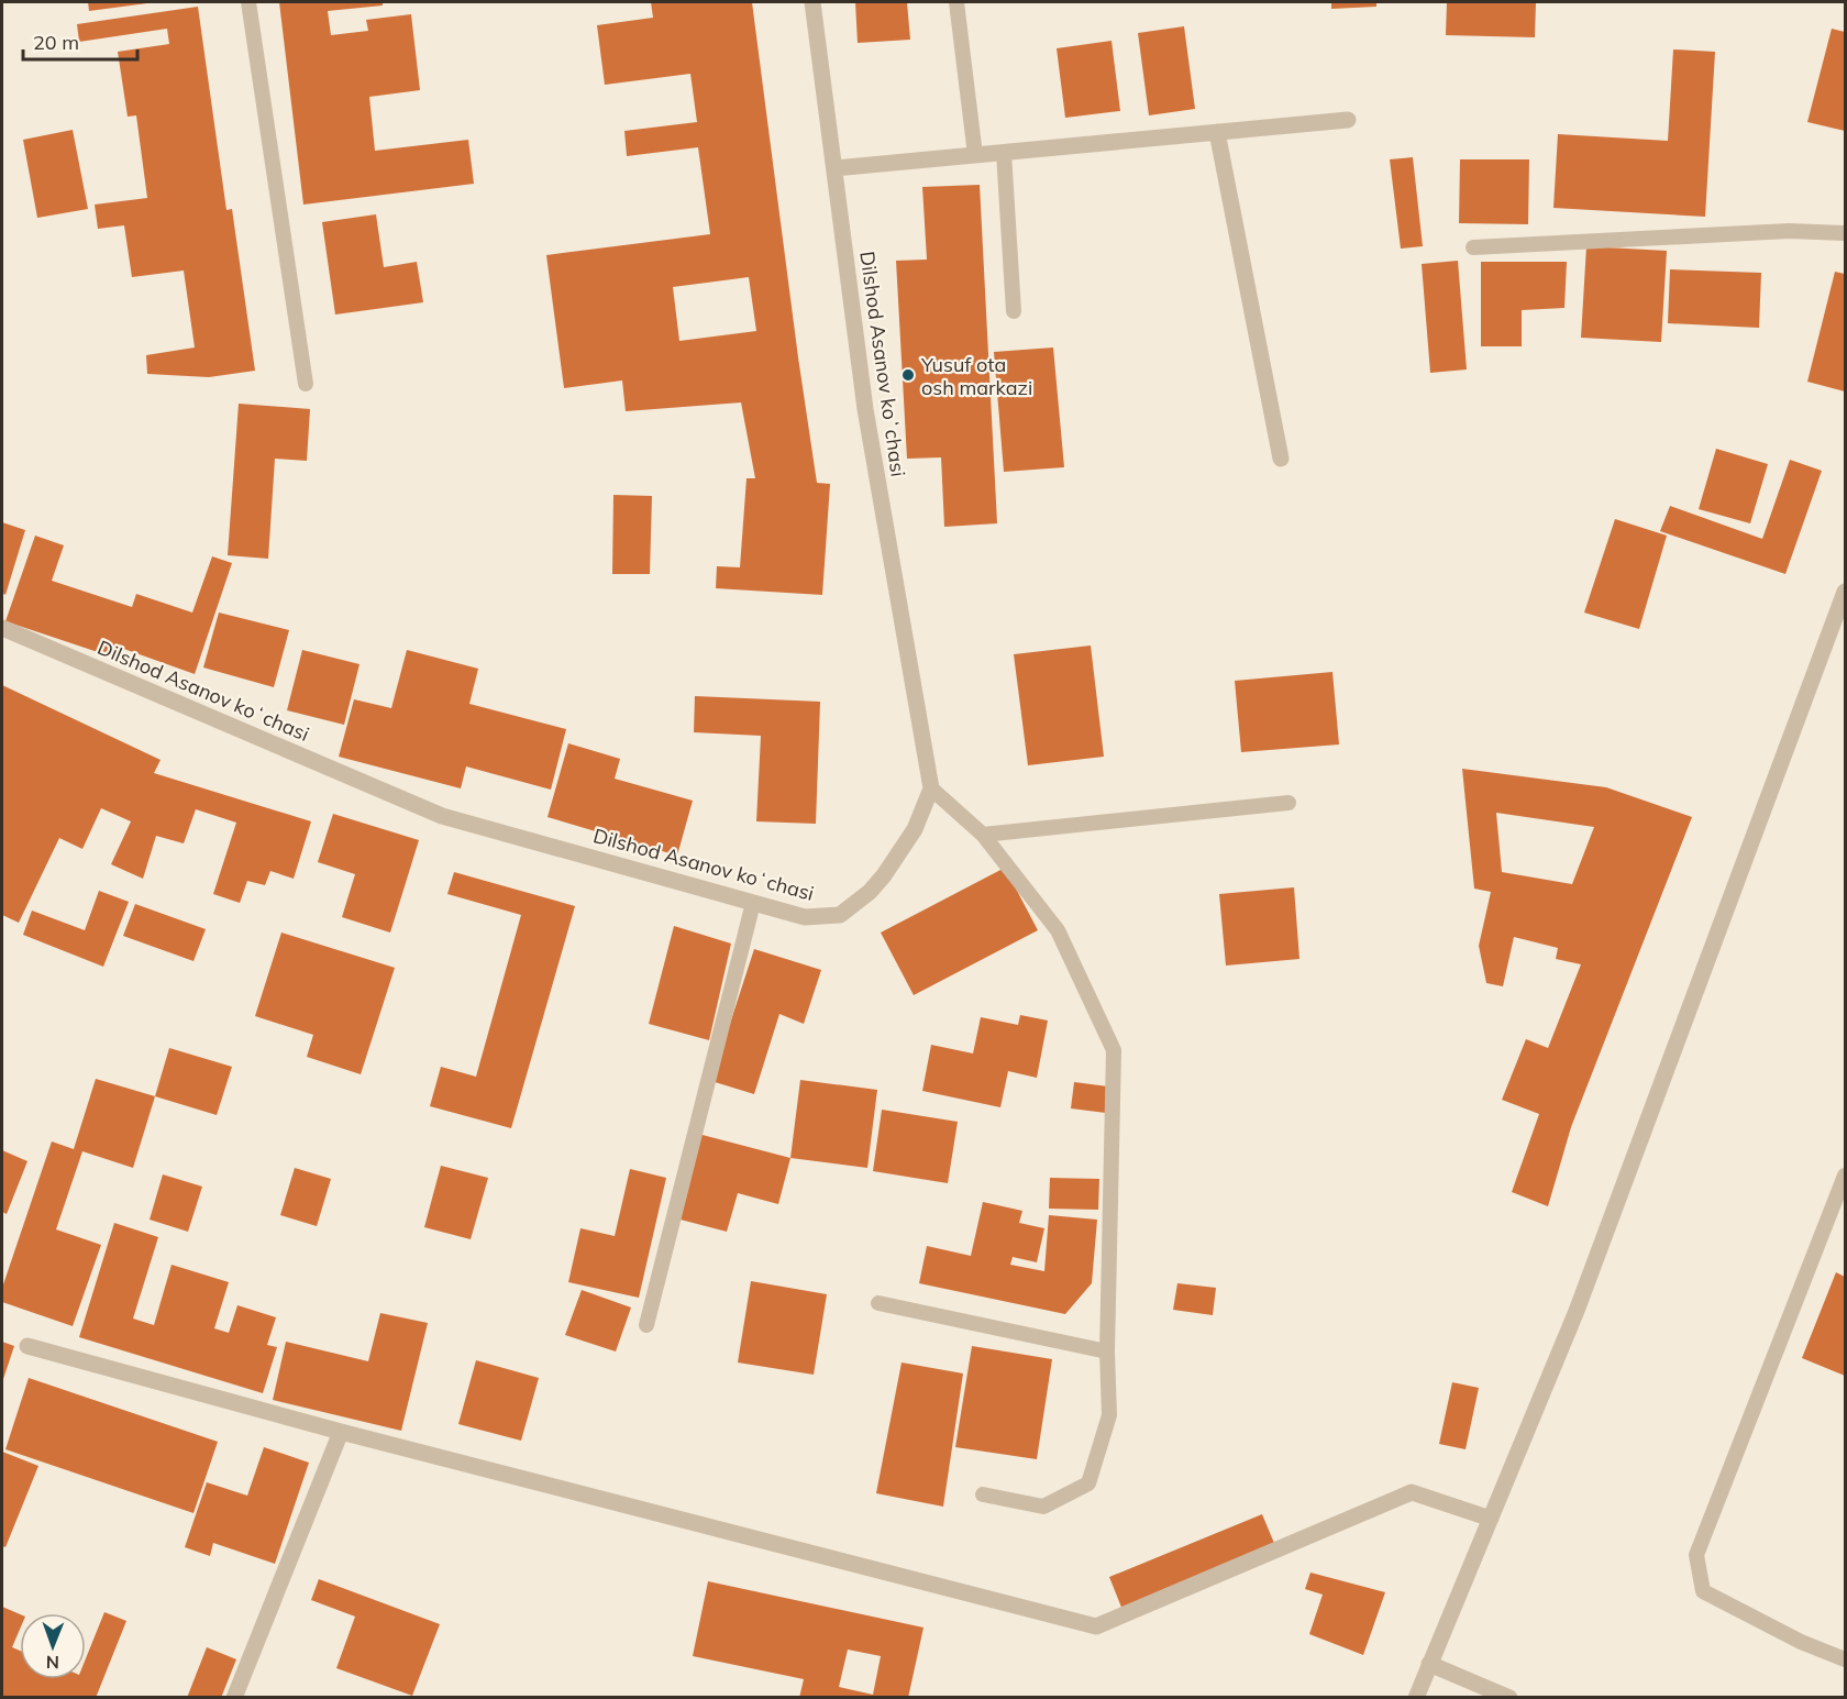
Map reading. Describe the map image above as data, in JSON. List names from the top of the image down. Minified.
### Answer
{"streets":{"street":["Dilshod Asanov koʻchasi"]},"places":["Yusuf ota osh markazi"],"scale_bar":"20 m","north":"bottom"}
